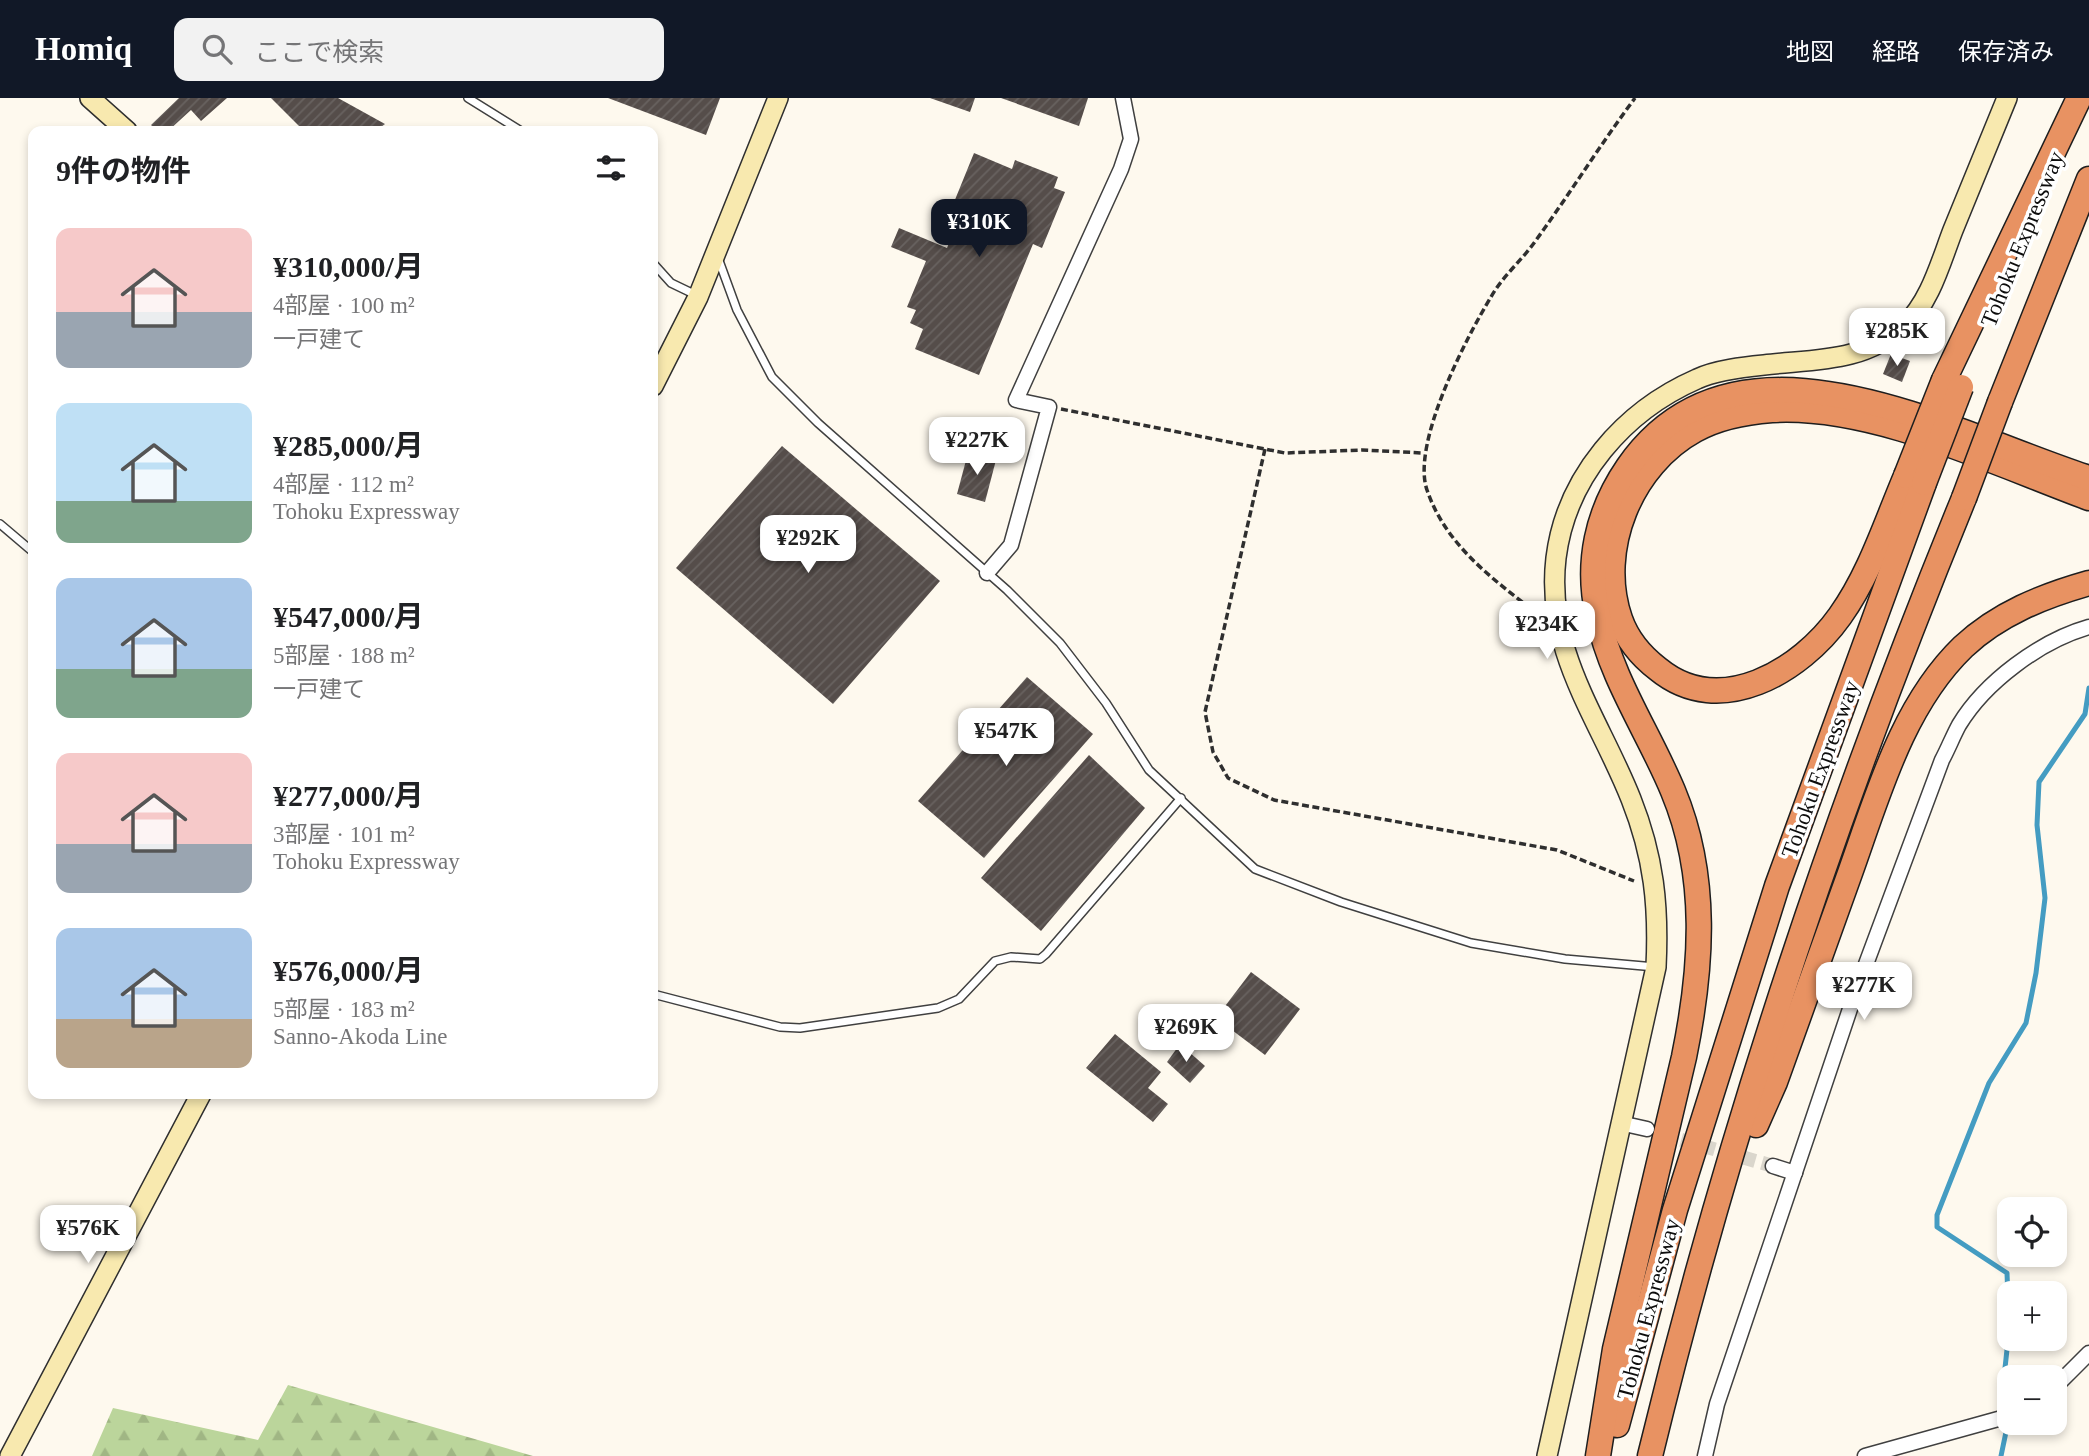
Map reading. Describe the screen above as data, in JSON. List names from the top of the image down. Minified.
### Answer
{"streets":{"highway":["Tohoku Expressway"]},"page":{"header":"Homiq","search":"ここで検索","nav":["地図","経路","保存済み"],"heading":"9件の物件","price":["¥310K","¥285K","¥227K","¥292K","¥234K","¥547K","¥277K","¥269K","¥576K"],"list":[{"name":"¥310,000/月","note":"4部屋 · 100 m² · 一戸建て"},{"name":"¥285,000/月","note":"4部屋 · 112 m² · Tohoku Expressway"},{"name":"¥547,000/月","note":"5部屋 · 188 m² · 一戸建て"},{"name":"¥277,000/月","note":"3部屋 · 101 m² · Tohoku Expressway"},{"name":"¥576,000/月","note":"5部屋 · 183 m² · Sanno-Akoda Line"}],"map_buttons":["+","−"]}}
